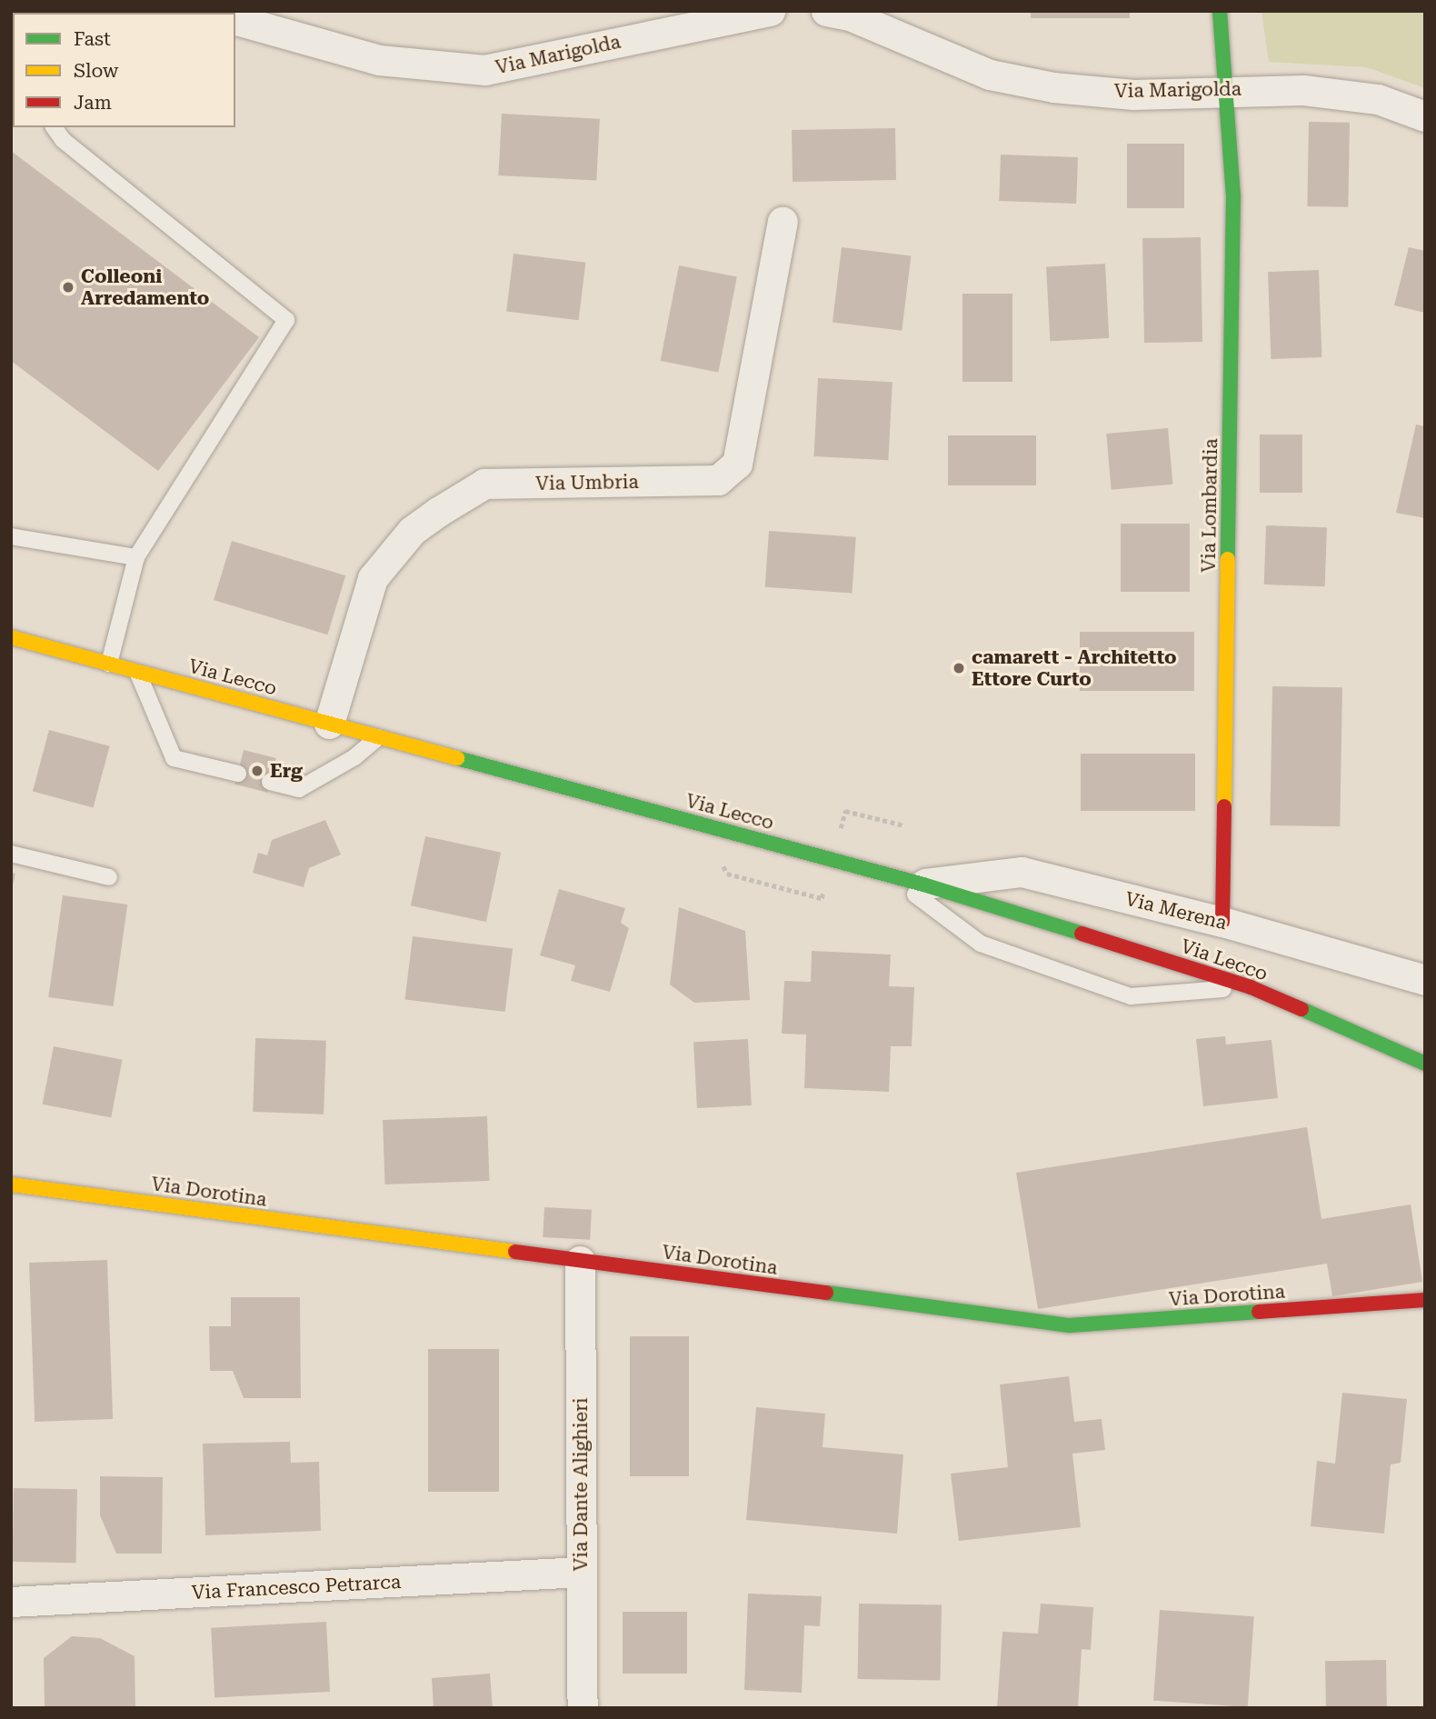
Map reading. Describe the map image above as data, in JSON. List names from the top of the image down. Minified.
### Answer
{"streets":{"main road":["Via Lombardia","Via Lecco","Via Dorotina"],"street":["Via Marigolda","Via Umbria","Via Merena","Via Dante Alighieri","Via Francesco Petrarca"]},"crossings":[["Via Marigolda","Via Lombardia"],["Via Umbria","Via Lecco"],["Via Lombardia","Via Merena"],["Via Lecco","Via Merena"],["Via Dorotina","Via Dante Alighieri"],["Via Dante Alighieri","Via Francesco Petrarca"]],"places":["Colleoni Arredamento","camarett - Architetto Ettore Curto","Erg"],"legend":["Fast","Slow","Jam"]}
